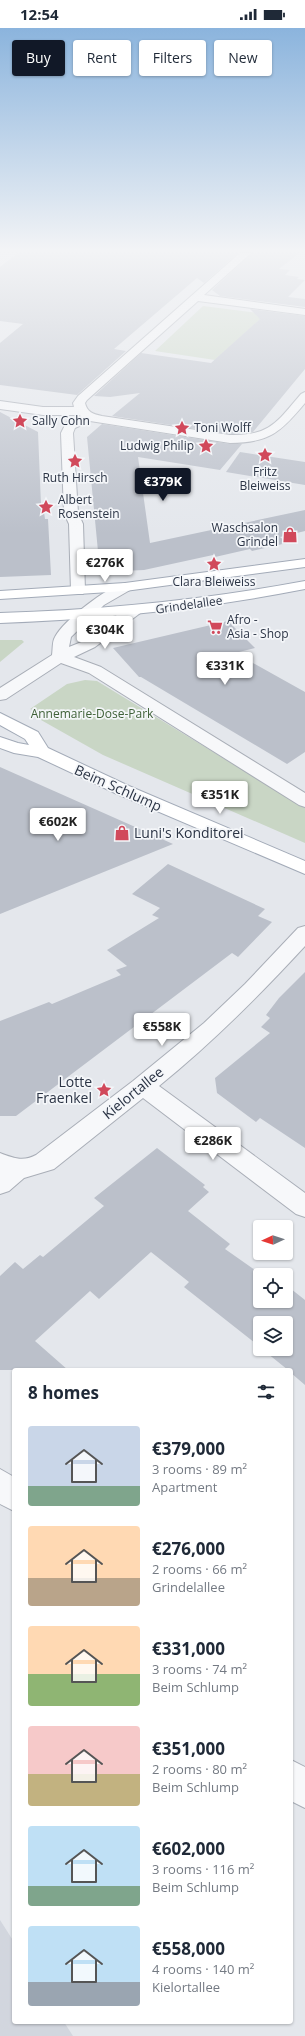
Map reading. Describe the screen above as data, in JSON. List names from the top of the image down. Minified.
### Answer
{"streets":{"main road":["Grindelallee","Beim Schlump"],"street":["Kielortallee"]},"parks":["Annemarie-Dose-Park"],"places":{"place":["Sally Cohn","Toni Wolff","Ludwig Philip","Fritz Bleiweiss","Ruth Hirsch","Albert Rosenstein","Clara Bleiweiss","Lotte Fraenkel"],"shop":["Waschsalon Grindel","Luni's Konditorei"],"supermarket":["Afro - Asia - Shop"]},"north":"left","page":{"status":"12:54","chip":["Buy","Rent","Filters","New"],"price":["€379K","€276K","€304K","€331K","€351K","€602K","€558K","€286K"],"heading":"8 homes","list":[{"name":"€379,000","note":"3 rooms · 89 m² · Apartment"},{"name":"€276,000","note":"2 rooms · 66 m² · Grindelallee"},{"name":"€331,000","note":"3 rooms · 74 m² · Beim Schlump"},{"name":"€351,000","note":"2 rooms · 80 m² · Beim Schlump"},{"name":"€602,000","note":"3 rooms · 116 m² · Beim Schlump"},{"name":"€558,000","note":"4 rooms · 140 m² · Kielortallee"}]}}
